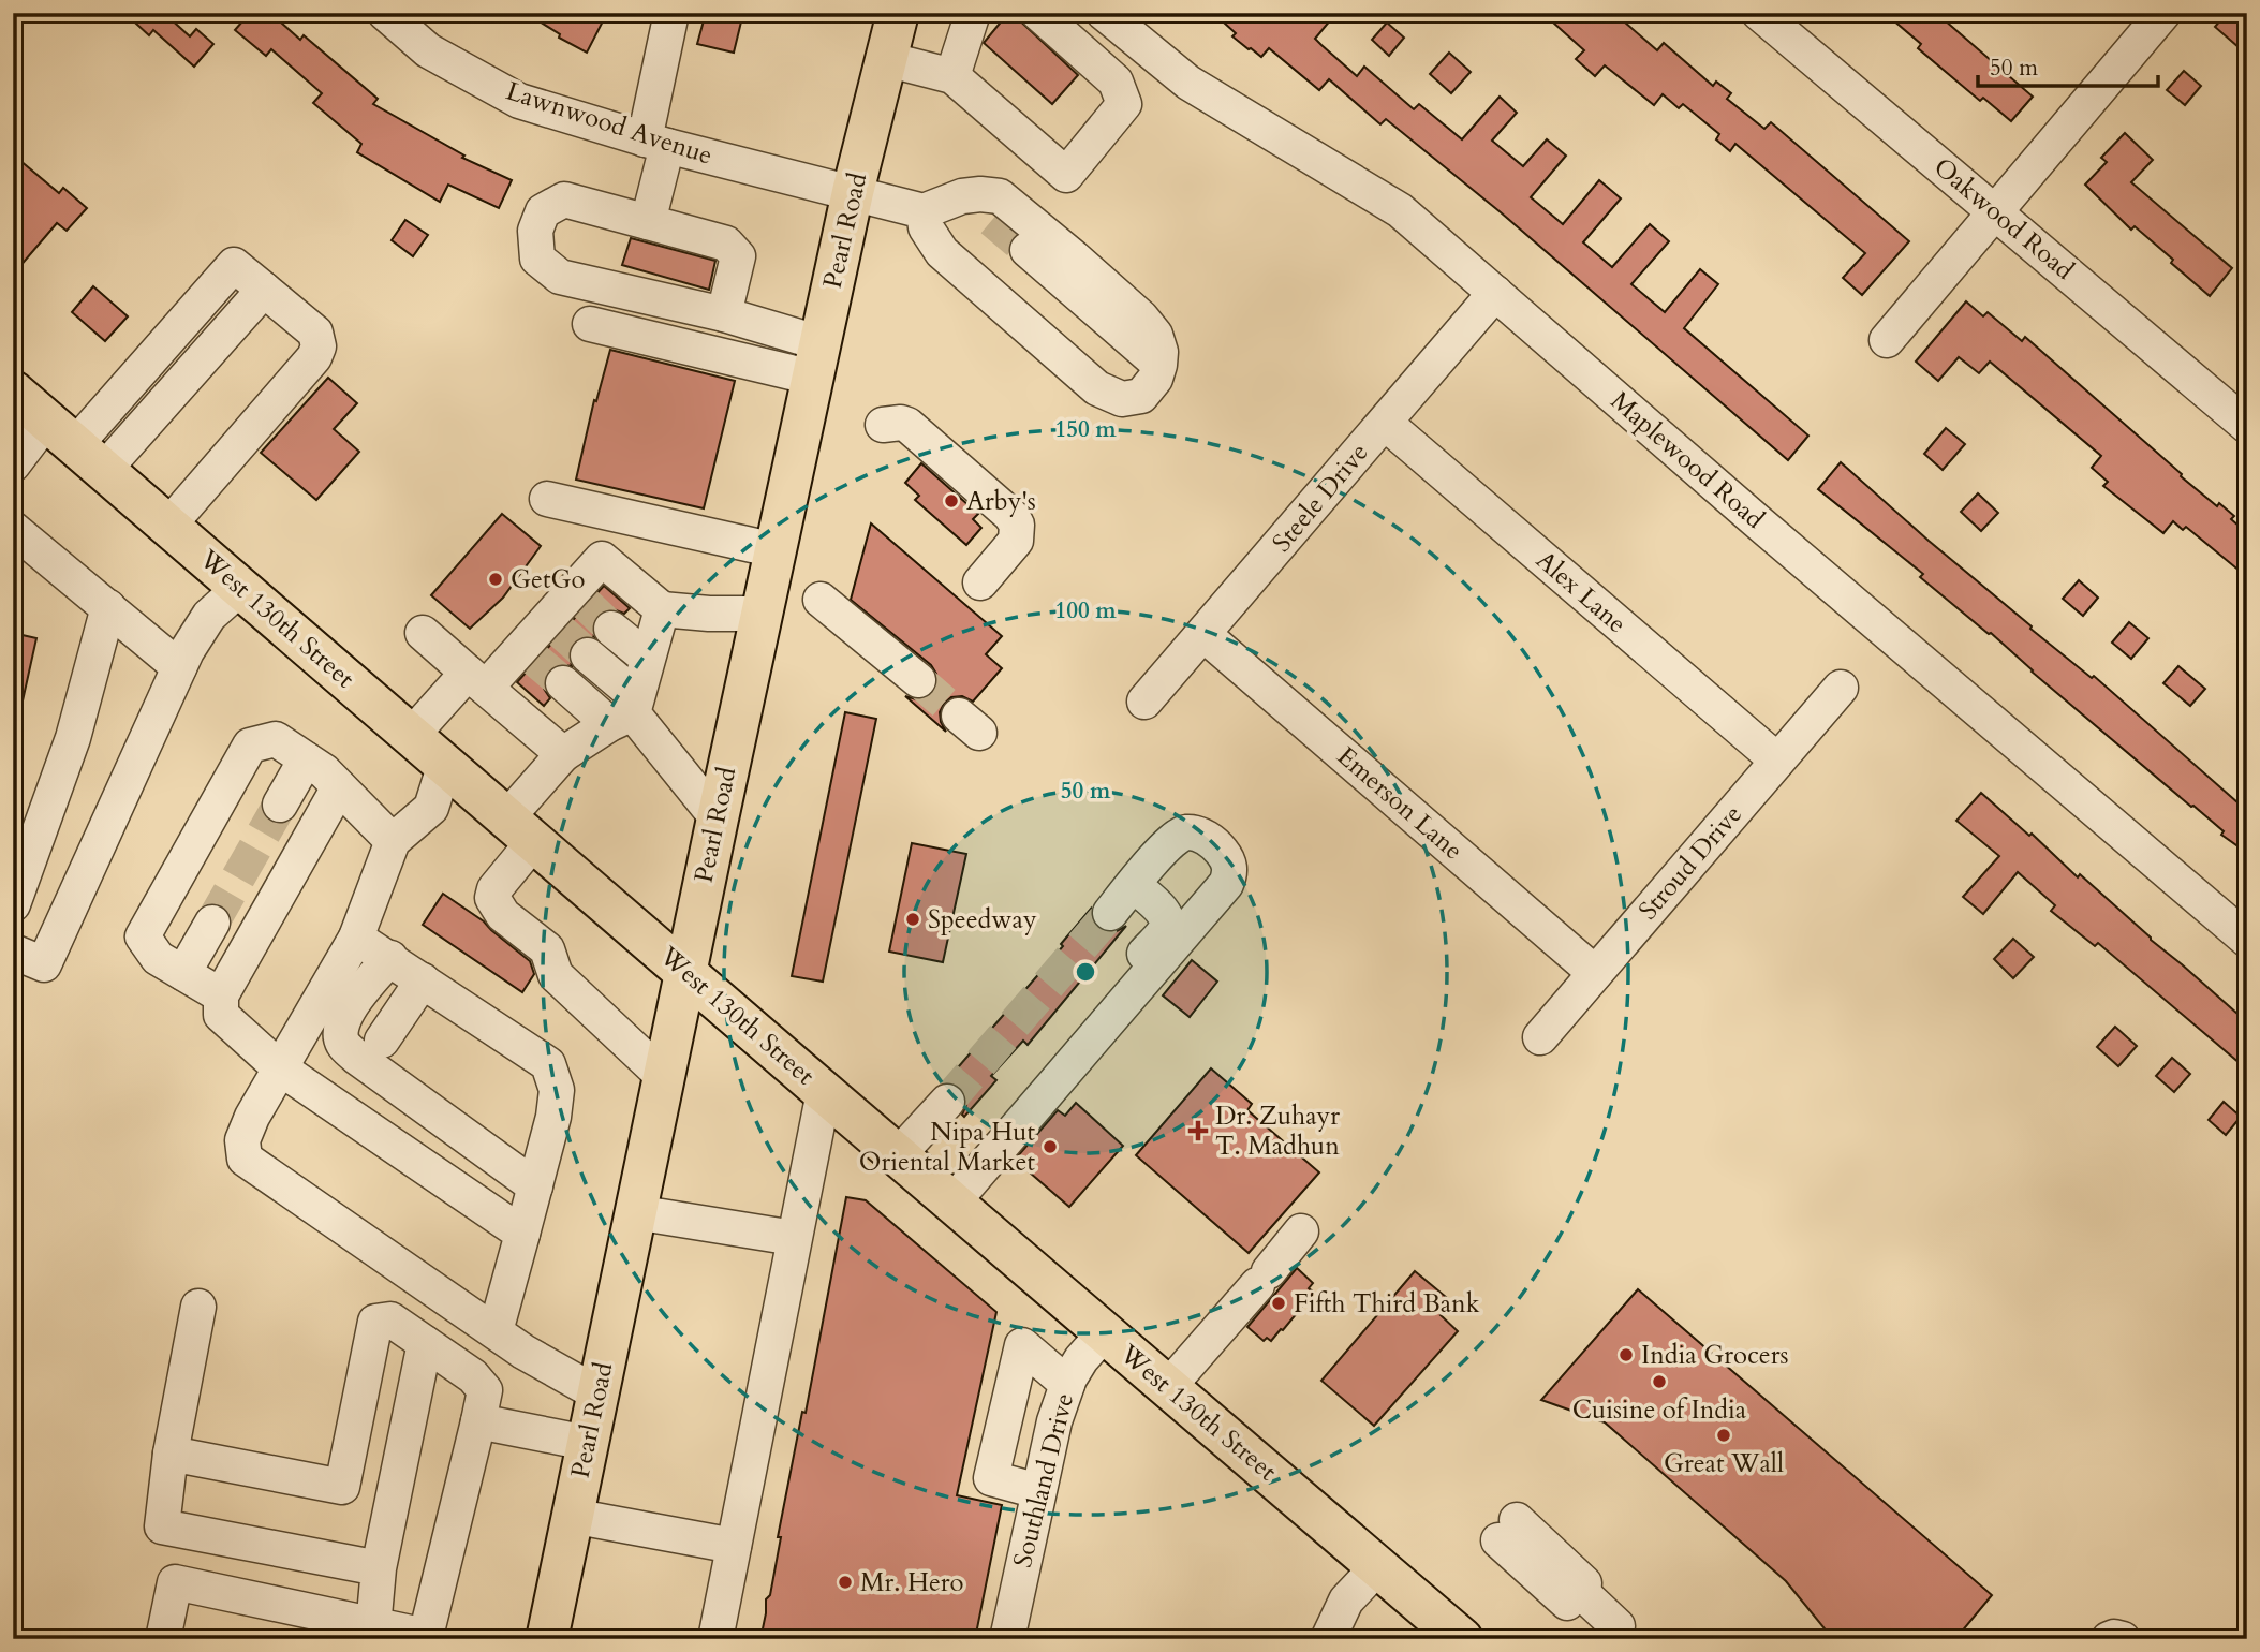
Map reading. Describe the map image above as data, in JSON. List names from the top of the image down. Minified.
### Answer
{"streets":{"main road":["Pearl Road","West 130th Street"],"street":["Lawnwood Avenue","Oakwood Road","Maplewood Road","Steele Drive","Alex Lane","Emerson Lane","Stroud Drive","Southland Drive"]},"crossings":[["Lawnwood Avenue","Pearl Road"],["Pearl Road","West 130th Street"],["Maplewood Road","Steele Drive"],["Steele Drive","Alex Lane"],["Steele Drive","Emerson Lane"],["Alex Lane","Stroud Drive"],["West 130th Street","Southland Drive"],["Emerson Lane","Stroud Drive"]],"places":{"other":["Arby's","GetGo","Speedway","Nipa Hut Oriental Market","Fifth Third Bank","India Grocers","Cuisine of India","Great Wall","Mr. Hero"],"health":["Dr. Zuhayr T. Madhun"]},"scale_bar":"50 m","rings":["150 m","100 m","50 m"]}
